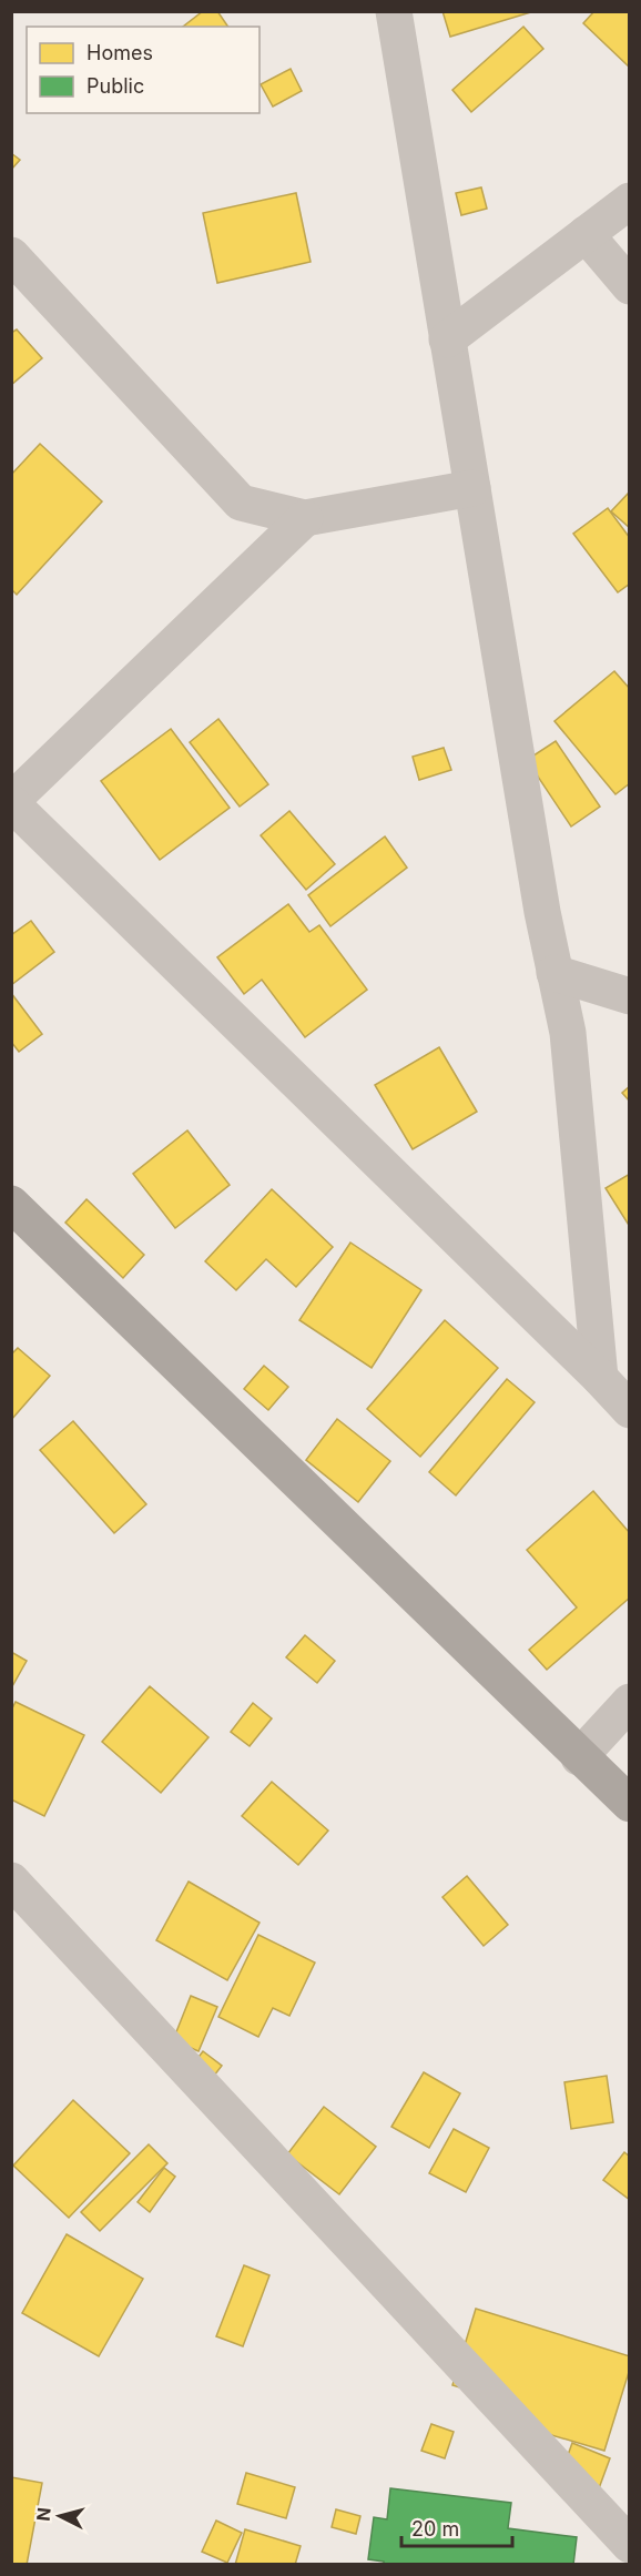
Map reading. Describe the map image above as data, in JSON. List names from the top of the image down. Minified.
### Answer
{"legend":["Homes","Public"],"scale_bar":"20 m","north":"left"}
